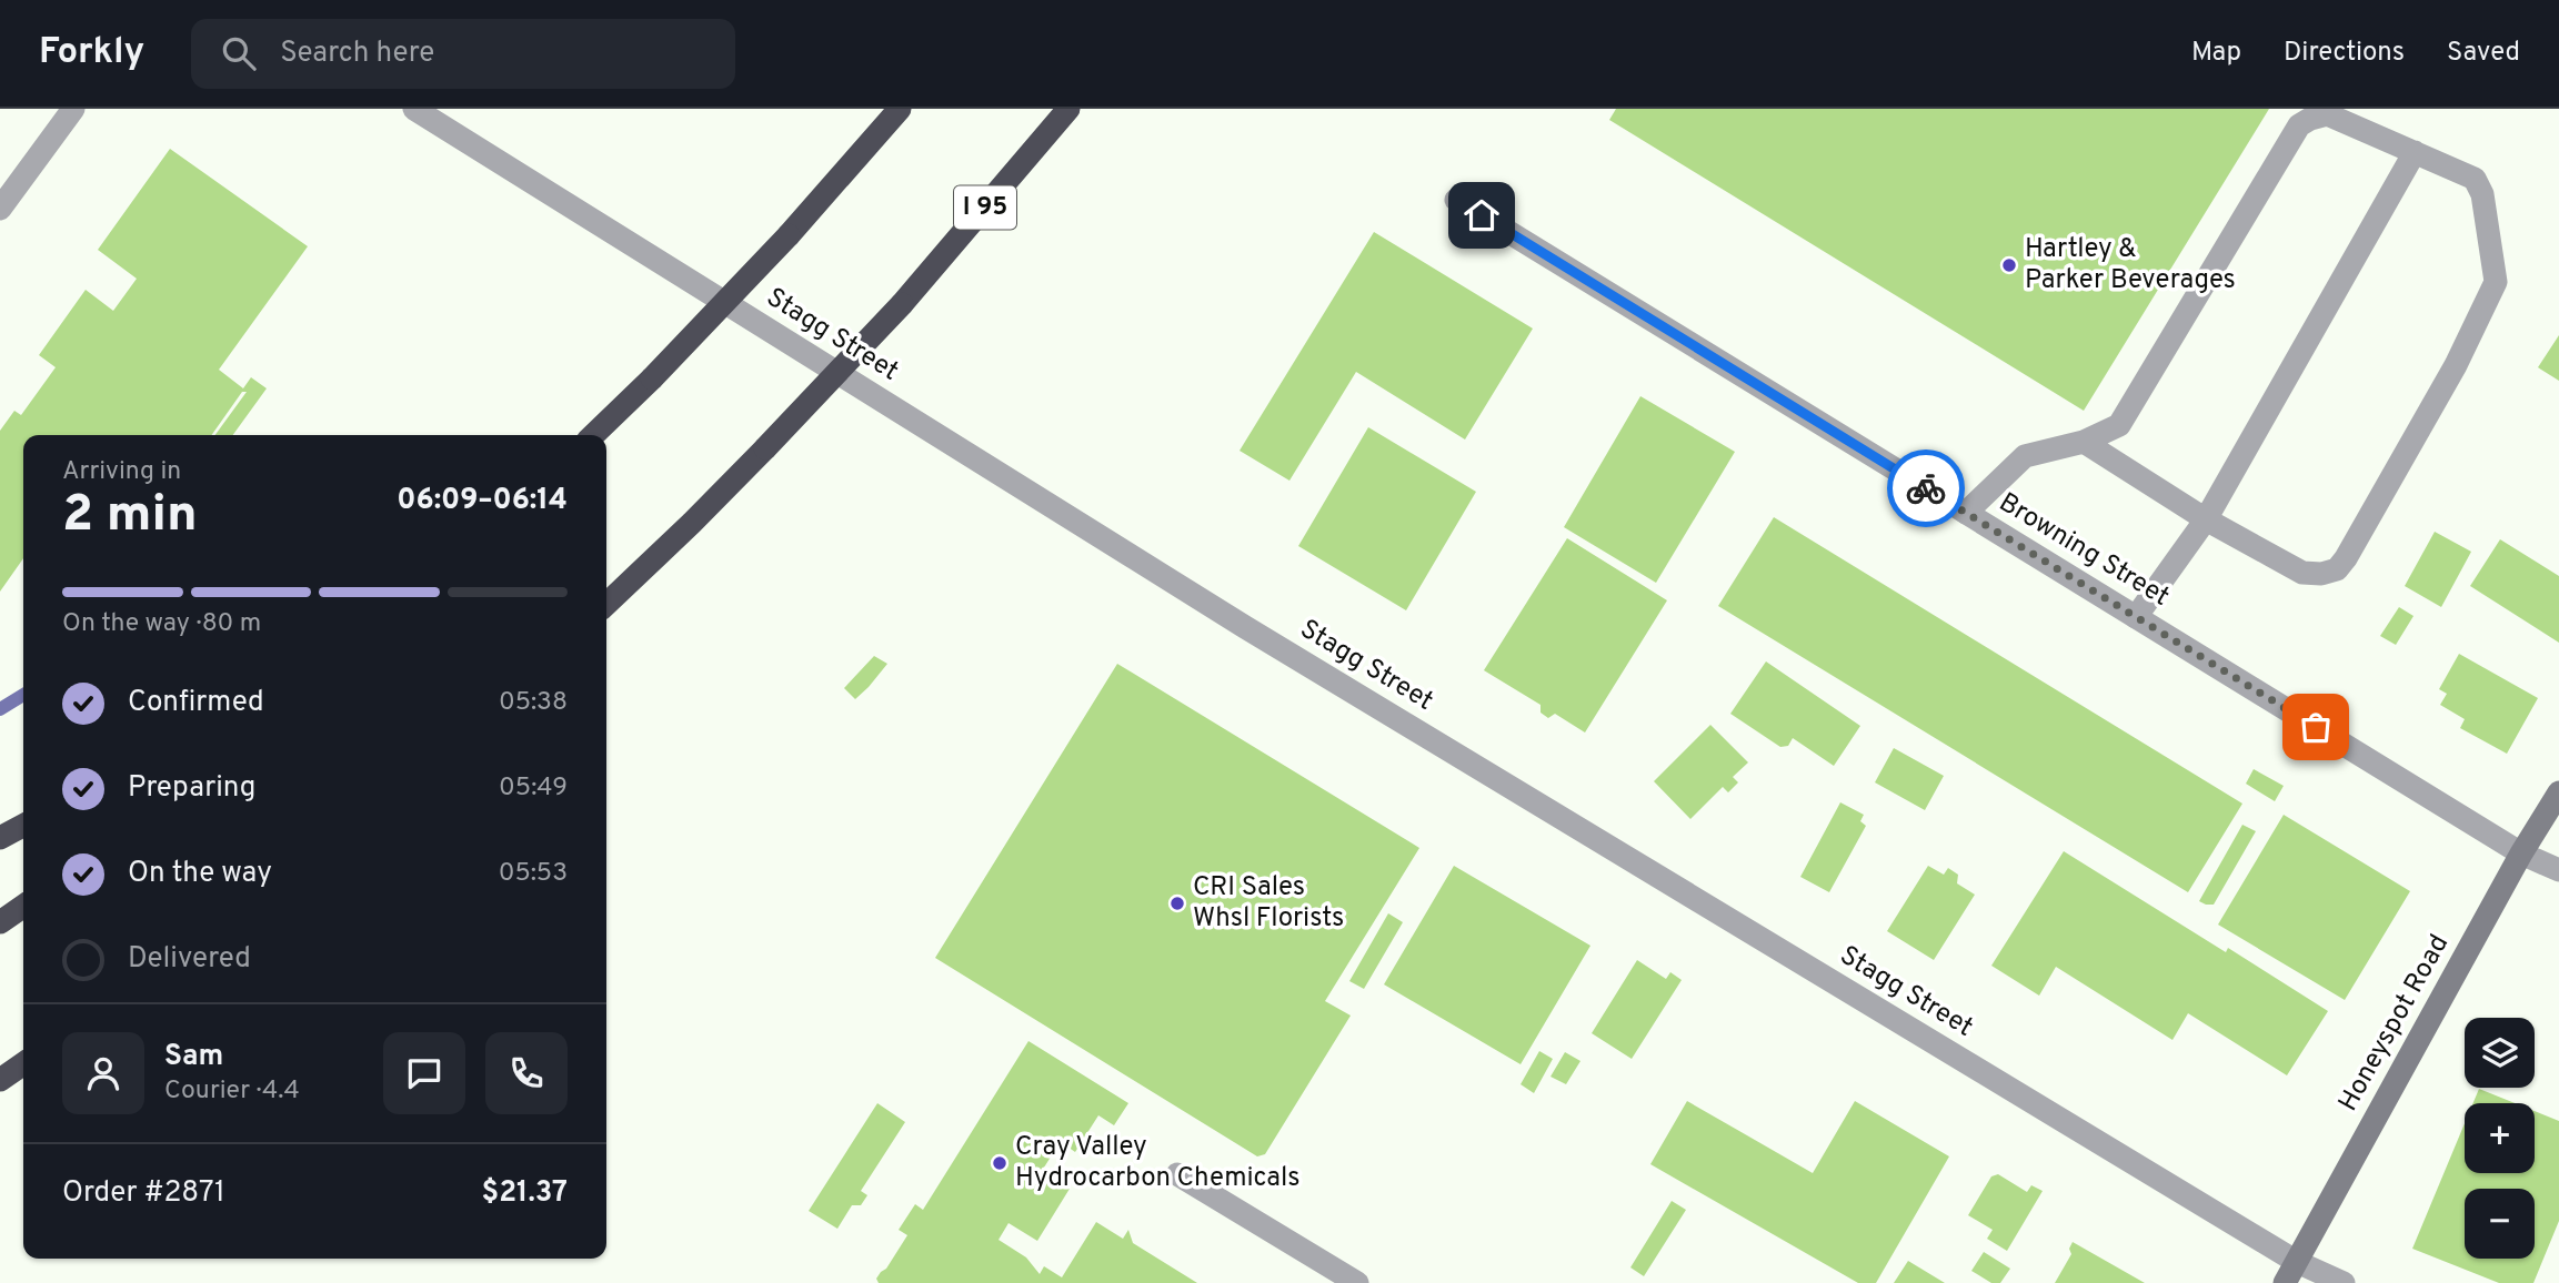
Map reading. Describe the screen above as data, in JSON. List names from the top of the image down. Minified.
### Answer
{"streets":{"highway":["I 95"],"main road":["Honeyspot Road"],"street":["Stagg Street","Browning Street"]},"crossings":[["Stagg Street","Honeyspot Road"],["Browning Street","Honeyspot Road"]],"places":["Hartley & Parker Beverages","CRI Sales Whsl Florists","Cray Valley Hydrocarbon Chemicals"],"page":{"header":"Forkly","search":"Search here","nav":["Map","Directions","Saved"],"heading":["2 min","Arriving in","06:09–06:14"],"panel":["Sam","Courier · 4.4","Order #2871","$21.37"],"bar":"On the way · 80 m","list":[["Confirmed","05:38"],["Preparing","05:49"],["On the way","05:53"],"Delivered"],"map_buttons":["+","−"]}}
